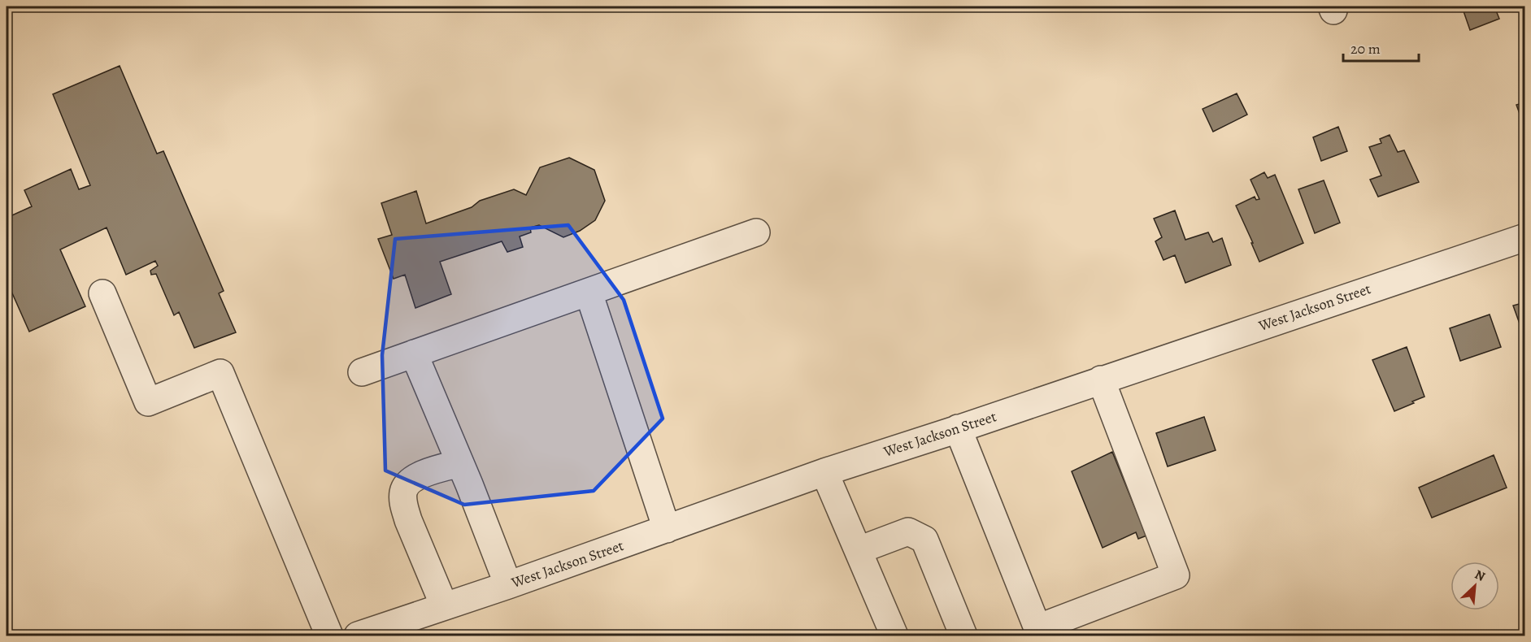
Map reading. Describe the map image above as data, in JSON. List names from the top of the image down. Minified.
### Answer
{"streets":{"street":["West Jackson Street"]},"scale_bar":"20 m","north":"top right"}
